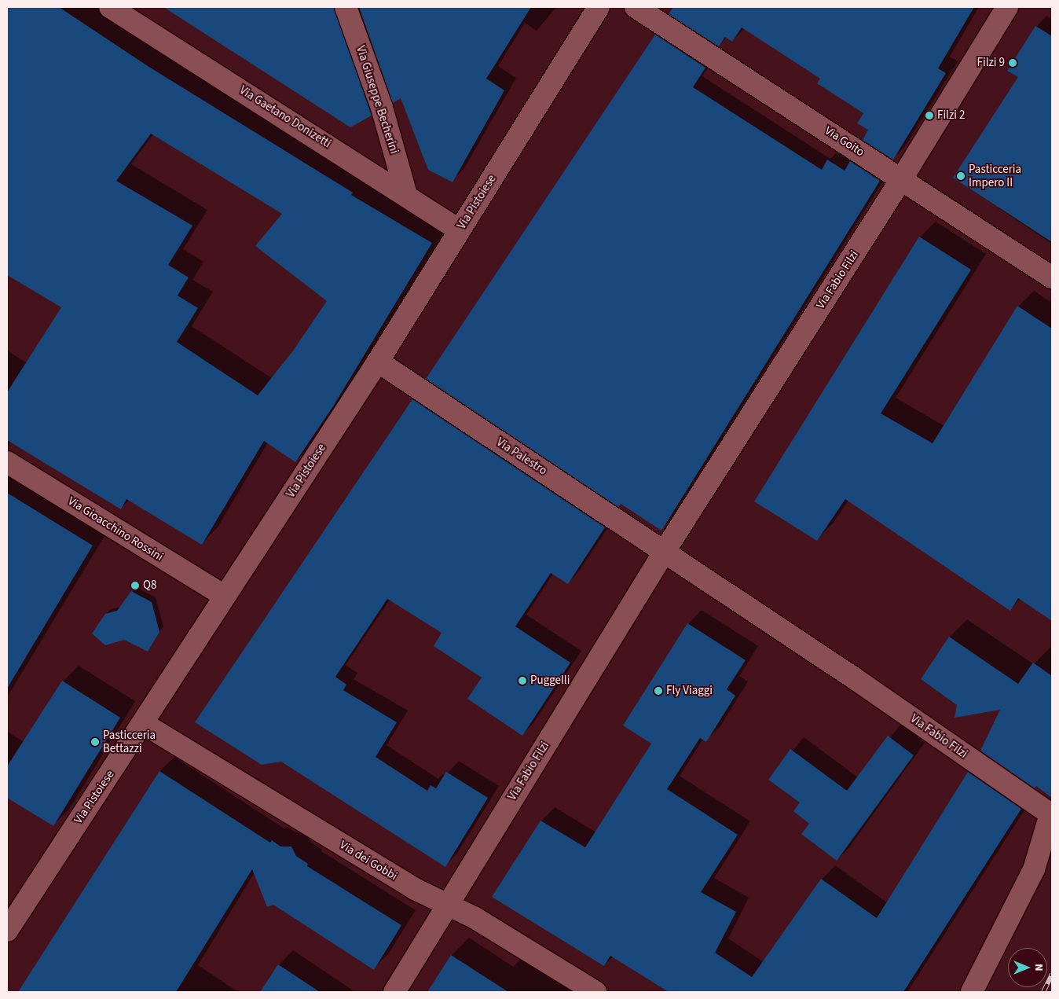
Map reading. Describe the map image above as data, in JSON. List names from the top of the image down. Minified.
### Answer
{"streets":{"street":["Via Giuseppe Becherini","Via Gaetano Donizetti","Via Goito","Via Pistoiese","Via Fabio Filzi","Via Palestro","Via Gioacchino Rossini","Via dei Gobbi"]},"crossings":[["Via Giuseppe Becherini","Via Gaetano Donizetti"],["Via Gaetano Donizetti","Via Pistoiese"],["Via Goito","Via Fabio Filzi"],["Via Pistoiese","Via Palestro"],["Via Pistoiese","Via Gioacchino Rossini"],["Via Pistoiese","Via dei Gobbi"],["Via Fabio Filzi","Via Palestro"],["Via Fabio Filzi","Via dei Gobbi"]],"places":["Filzi 9","Filzi 2","Pasticceria Impero II","Q8","Puggelli","Fly Viaggi","Pasticceria Bettazzi"],"north":"right"}
